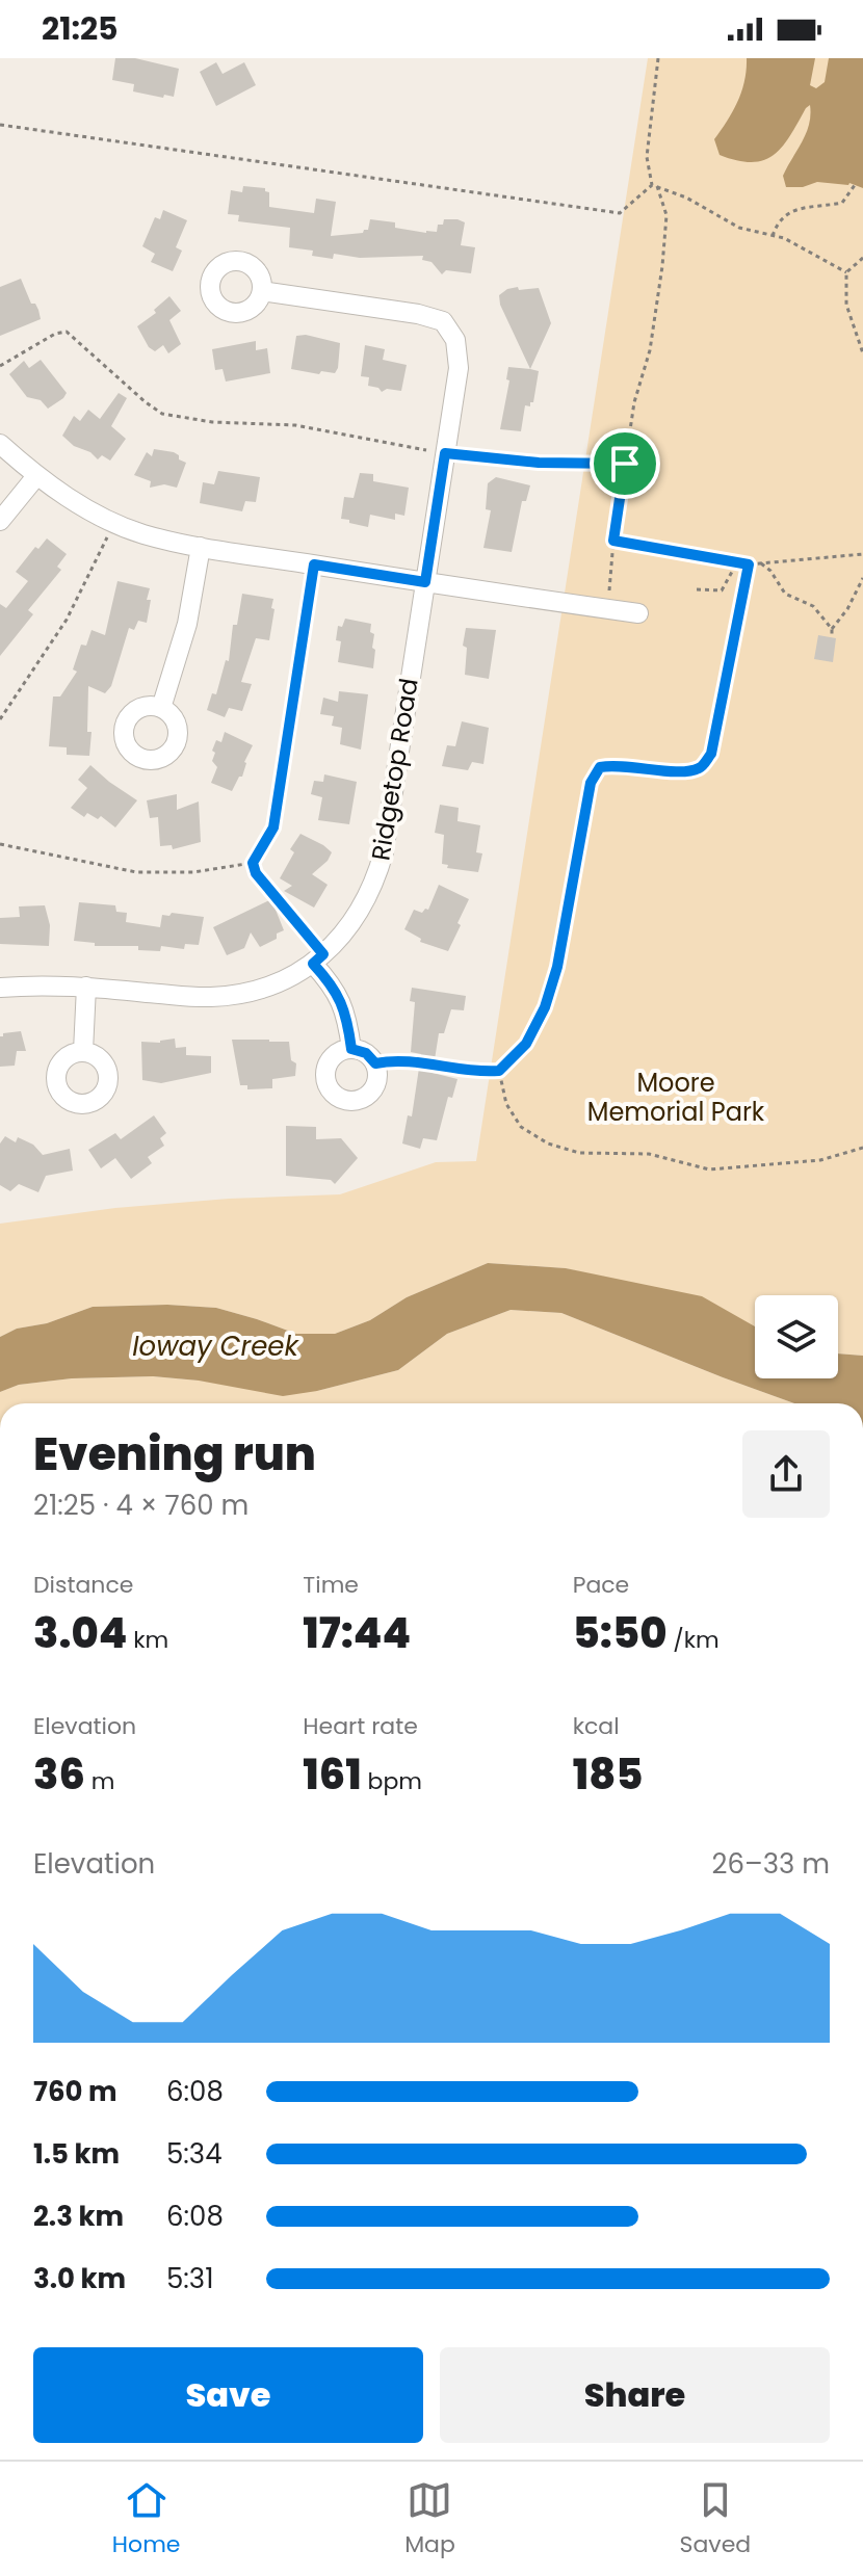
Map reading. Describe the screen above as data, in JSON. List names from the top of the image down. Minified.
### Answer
{"streets":{"street":["Ridgetop Road"]},"water":["Ioway Creek"],"parks":["Moore Memorial Park"],"page":{"status":"21:25","heading":["Evening run","21:25 · 4 × 760 m"],"stats":[["Distance","3.04 km"],["Time","17:44"],["Pace","5:50 /km"],["Elevation","36 m"],["Heart rate","161 bpm"],["kcal","185"]],"chart":["Elevation","26–33 m"],"list":[{"name":"760 m","note":"6:08"},{"name":"1.5 km","note":"5:34"},{"name":"2.3 km","note":"6:08"},{"name":"3.0 km","note":"5:31"}],"buttons":["Save","Share"],"tabs":["Home","Map","Saved"]}}
